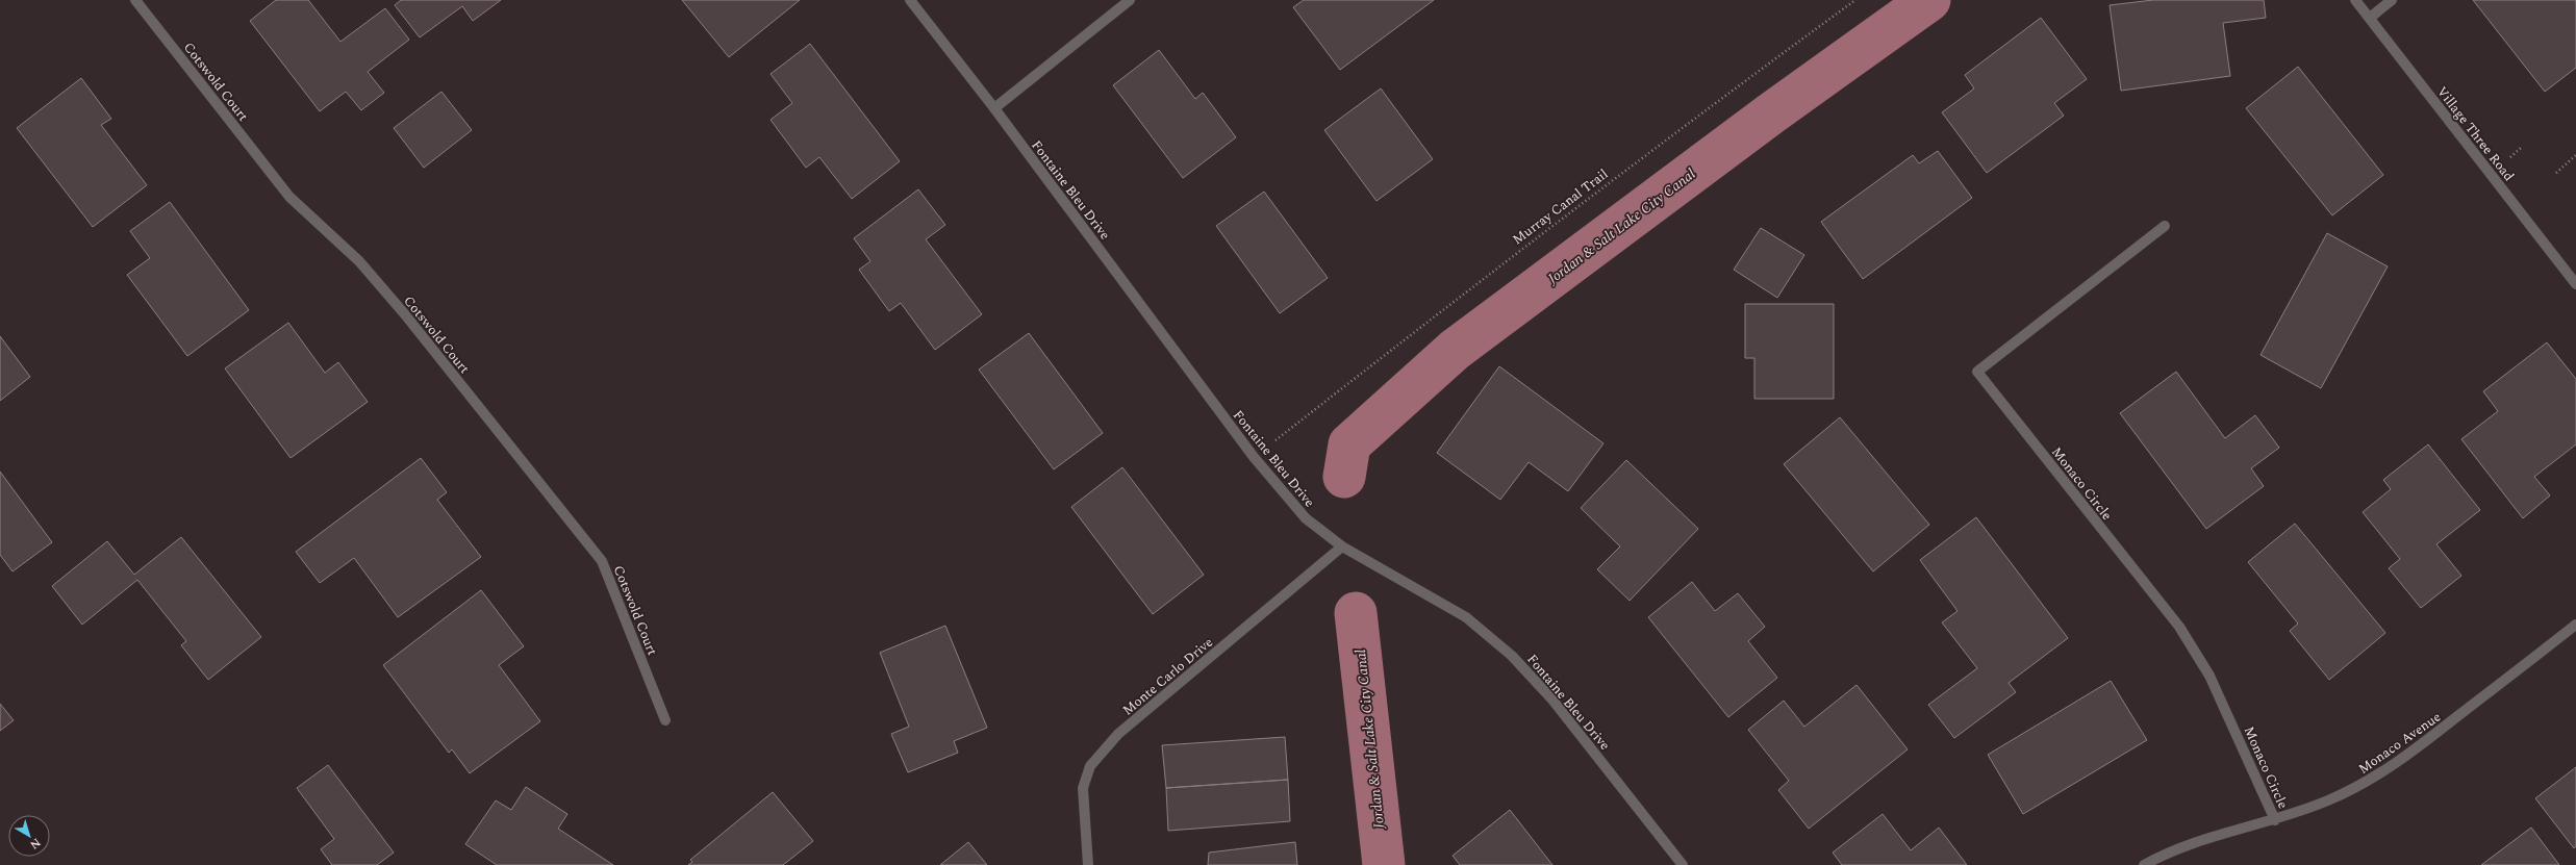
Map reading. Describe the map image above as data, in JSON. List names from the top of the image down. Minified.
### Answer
{"streets":{"street":["Cotswold Court","Village Three Road","Fontaine Bleu Drive","Monaco Circle","Monte Carlo Drive","Monaco Avenue"],"path":["Murray Canal Trail"]},"crossings":[["Fontaine Bleu Drive","Monte Carlo Drive"],["Monaco Circle","Monaco Avenue"]],"water":["Jordan & Salt Lake City Canal"],"north":"bottom right"}
